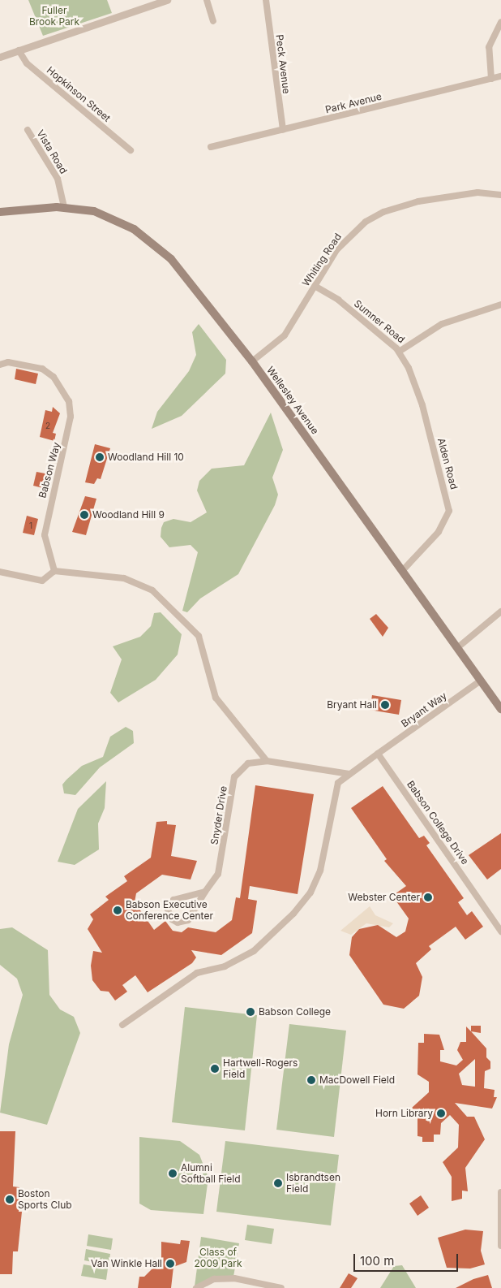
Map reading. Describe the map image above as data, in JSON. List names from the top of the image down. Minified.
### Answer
{"streets":{"main road":["Wellesley Avenue"],"street":["Peck Avenue","Hopkinson Street","Park Avenue","Vista Road","Whiting Road","Sumner Road","Alden Road","Babson Way","Bryant Way","Snyder Drive","Babson College Drive"]},"crossings":[["Peck Avenue","Park Avenue"],["Vista Road","Wellesley Avenue"],["Whiting Road","Sumner Road"],["Whiting Road","Wellesley Avenue"],["Sumner Road","Alden Road"],["Wellesley Avenue","Alden Road"],["Wellesley Avenue","Bryant Way"],["Bryant Way","Babson College Drive"]],"parks":["Fuller Brook Park","Class of 2009 Park"],"places":["Woodland Hill 10","Woodland Hill 9","Bryant Hall","Webster Center","Babson Executive Conference Center","Babson College","Hartwell-Rogers Field","MacDowell Field","Horn Library","Alumni Softball Field","Isbrandtsen Field","Boston Sports Club","Van Winkle Hall"],"house_numbers":["2","1"],"scale_bar":"100 m"}
